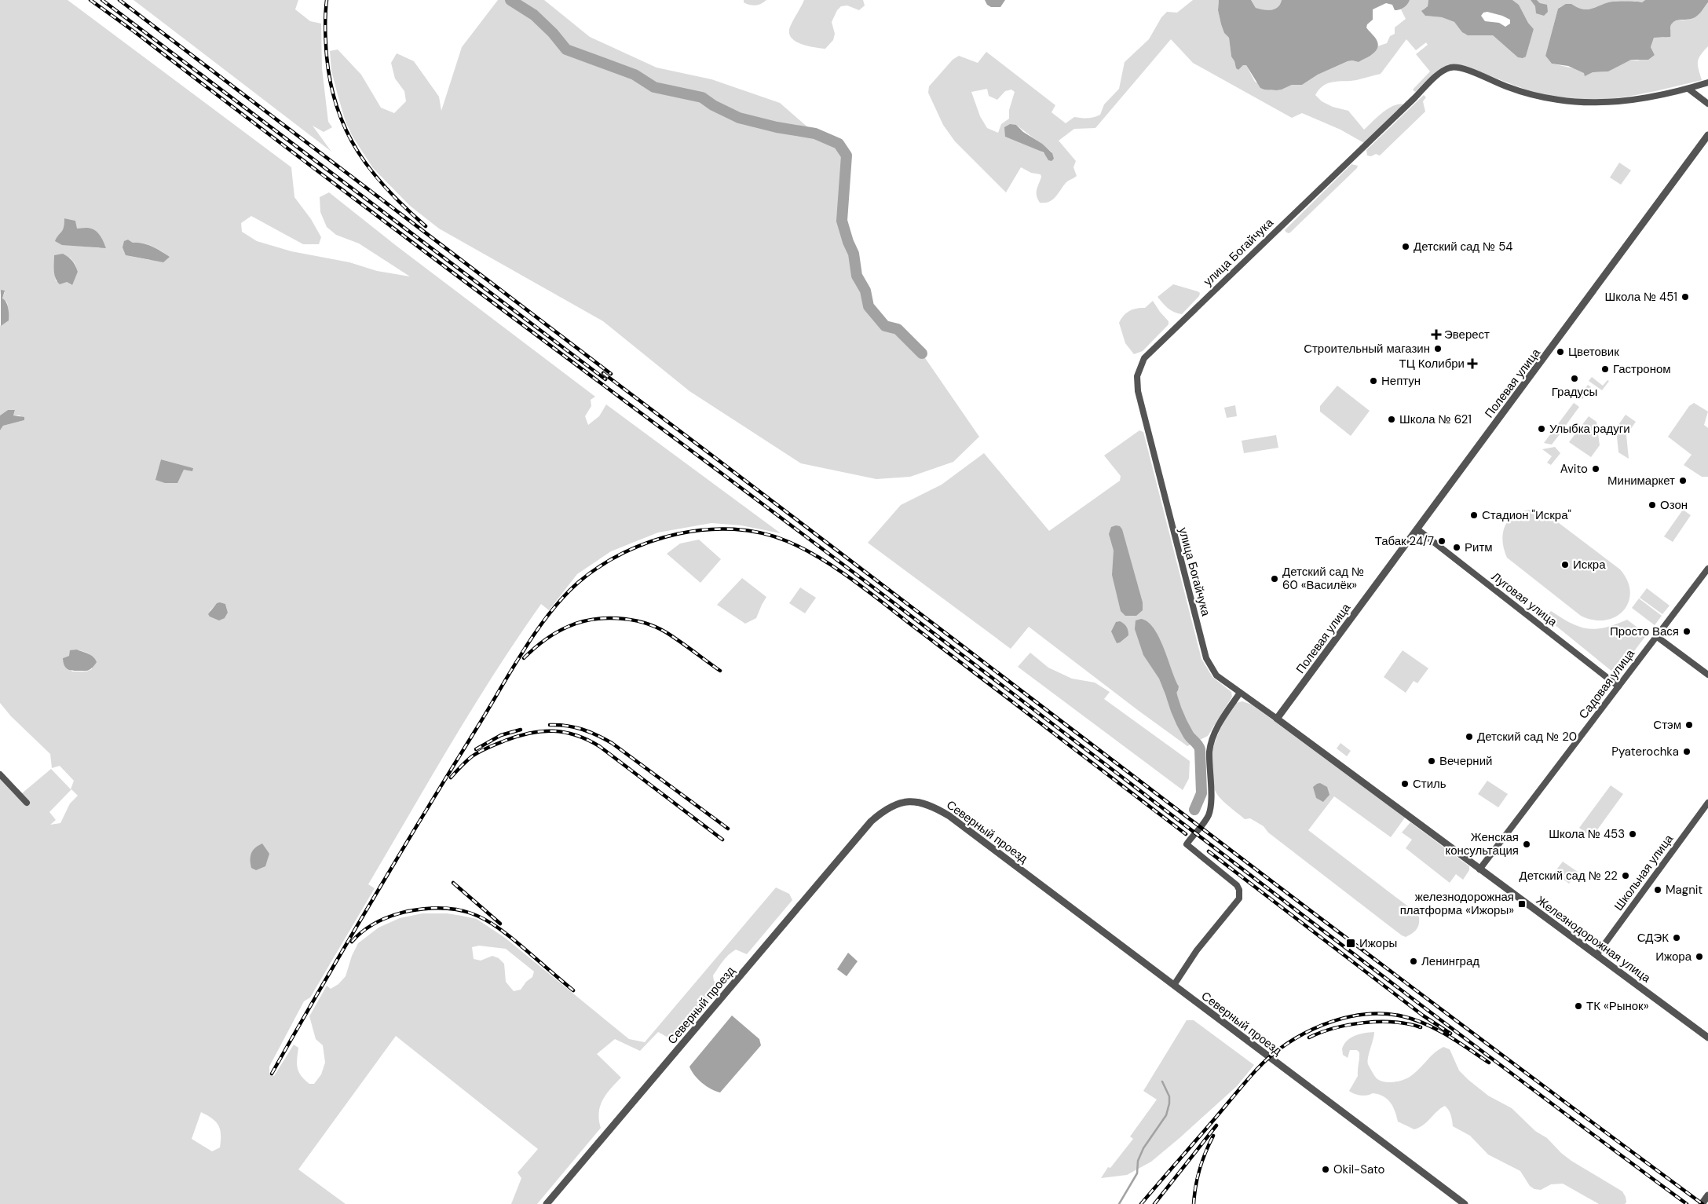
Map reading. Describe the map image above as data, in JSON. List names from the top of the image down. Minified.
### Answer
{"streets":{"street":["улица Богайчука","Полевая улица","Луговая улица","Садовая улица","Северный проезд","Школьная улица","Железнодорожная улица"]},"crossings":[["улица Богайчука","Полевая улица"],["улица Богайчука","Железнодорожная улица"],["Полевая улица","Луговая улица"],["Полевая улица","Железнодорожная улица"],["Луговая улица","Садовая улица"],["Садовая улица","Железнодорожная улица"],["Школьная улица","Железнодорожная улица"]],"places":{"other":["Детский сад № 54","Школа № 451","Строительный магазин","Цветовик","Гастроном","Градусы","Нептун","Школа № 621","Улыбка радуги","Avito","Минимаркет","Озон","Стадион \"Искра\"","Табак 24/7","Ритм","Искра","Детский сад № 60 «Василёк»","Просто Вася","Стэм","Детский сад № 20","Pyaterochka","Вечерний","Стиль","Школа № 453","Женская консультация","Детский сад № 22","Magnit","СДЭК","Ижора","Ленинград","ТК «Рынок»","Okil-Sato"],"health":["Эверест","ТЦ Колибри"],"transit":["железнодорожная платформа «Ижоры»","Ижоры"]}}
